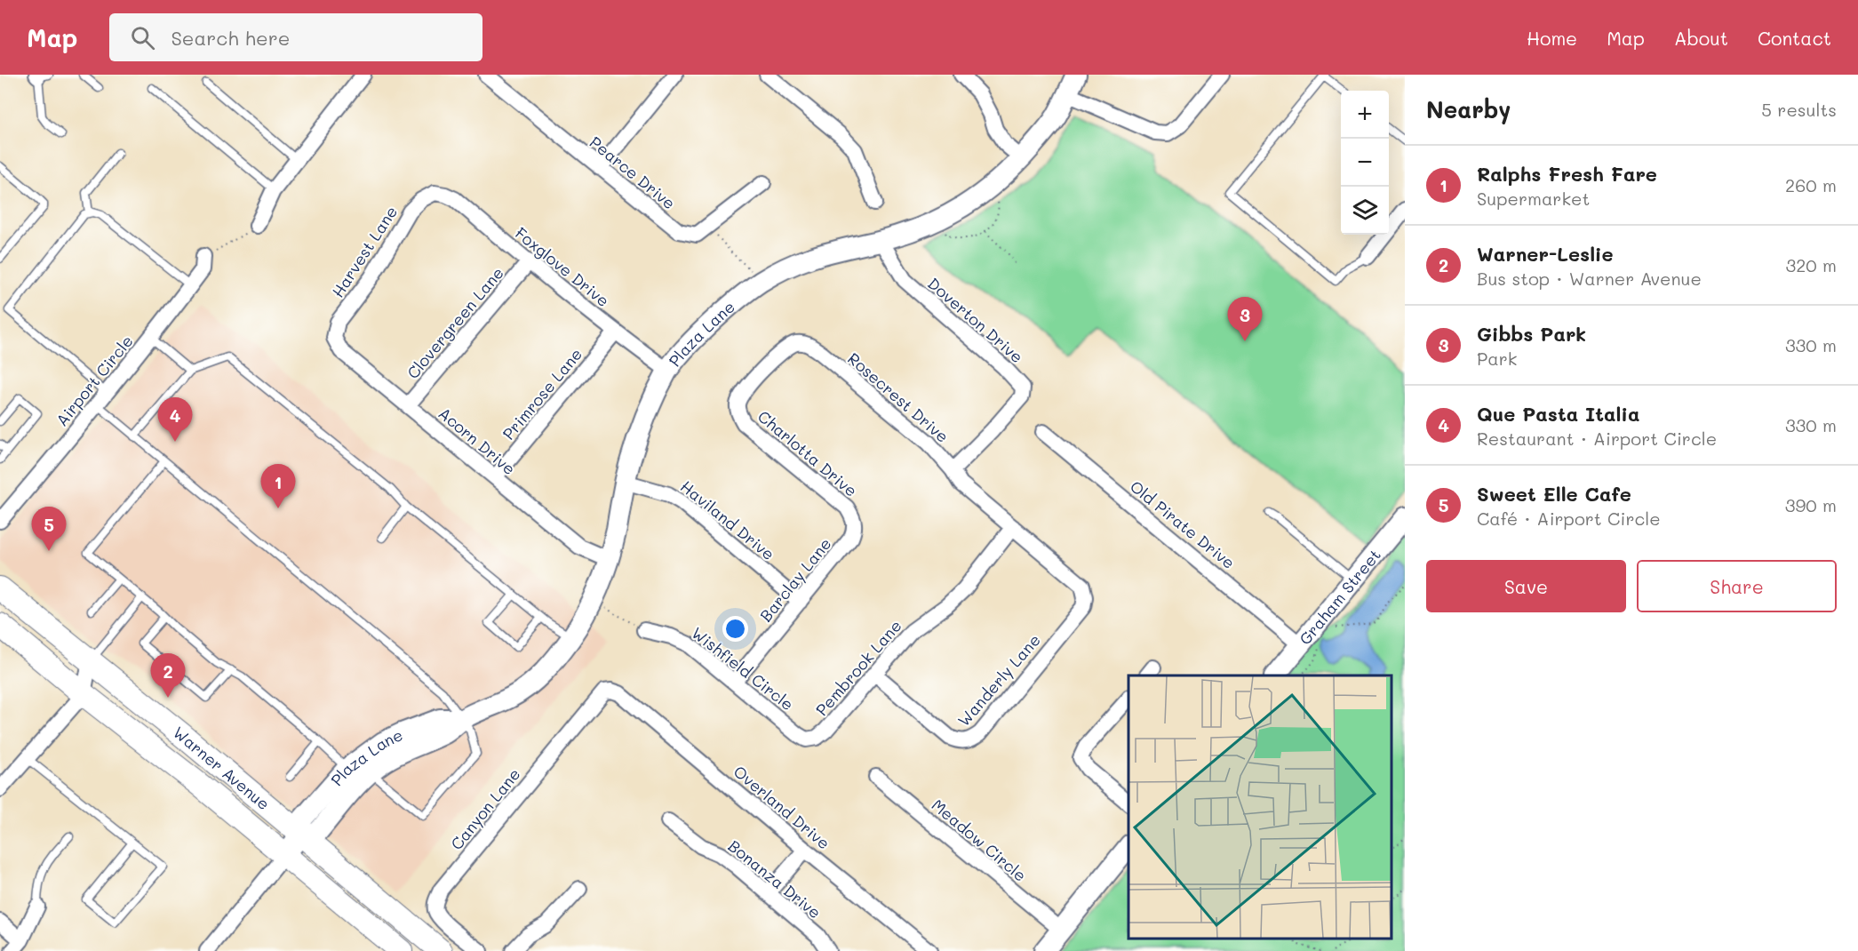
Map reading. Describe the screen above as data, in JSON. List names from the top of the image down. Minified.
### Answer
{"streets":{"main road":["Warner Avenue"],"street":["Pearce Drive","Harvest Lane","Foxglove Drive","Doverton Drive","Clovergreen Lane","Plaza Lane","Airport Circle","Primrose Lane","Rosecrest Drive","Acorn Drive","Charlotta Drive","Haviland Drive","Old Pirate Drive","Barclay Lane","Graham Street","Pembrook Lane","Wishfield Circle","Wanderly Lane","Overland Drive","Canyon Lane","Meadow Circle","Bonanza Drive"]},"crossings":[["Harvest Lane","Foxglove Drive"],["Harvest Lane","Acorn Drive"],["Foxglove Drive","Clovergreen Lane"],["Foxglove Drive","Plaza Lane"],["Foxglove Drive","Primrose Lane"],["Doverton Drive","Plaza Lane"],["Doverton Drive","Rosecrest Drive"],["Clovergreen Lane","Acorn Drive"],["Plaza Lane","Acorn Drive"],["Plaza Lane","Haviland Drive"],["Plaza Lane","Warner Avenue"],["Primrose Lane","Acorn Drive"],["Rosecrest Drive","Charlotta Drive"],["Rosecrest Drive","Pembrook Lane"],["Rosecrest Drive","Wanderly Lane"],["Charlotta Drive","Barclay Lane"],["Haviland Drive","Barclay Lane"],["Old Pirate Drive","Graham Street"],["Barclay Lane","Wishfield Circle"],["Pembrook Lane","Wishfield Circle"],["Pembrook Lane","Wanderly Lane"],["Overland Drive","Canyon Lane"]],"page":{"header":"Map","search":"Search here","nav":["Home","Map","About","Contact"],"heading":["Nearby","5 results"],"map_buttons":["+","−"],"list":[{"mark":"1","name":"Ralphs Fresh Fare","note":"Supermarket","value":"260 m"},{"mark":"2","name":"Warner-Leslie","note":"Bus stop · Warner Avenue","value":"320 m"},{"mark":"3","name":"Gibbs Park","note":"Park","value":"330 m"},{"mark":"4","name":"Que Pasta Italia","note":"Restaurant · Airport Circle","value":"330 m"},{"mark":"5","name":"Sweet Elle Cafe","note":"Café · Airport Circle","value":"390 m"}],"pins":["3","4","1","5","2"],"buttons":["Save","Share"]}}
